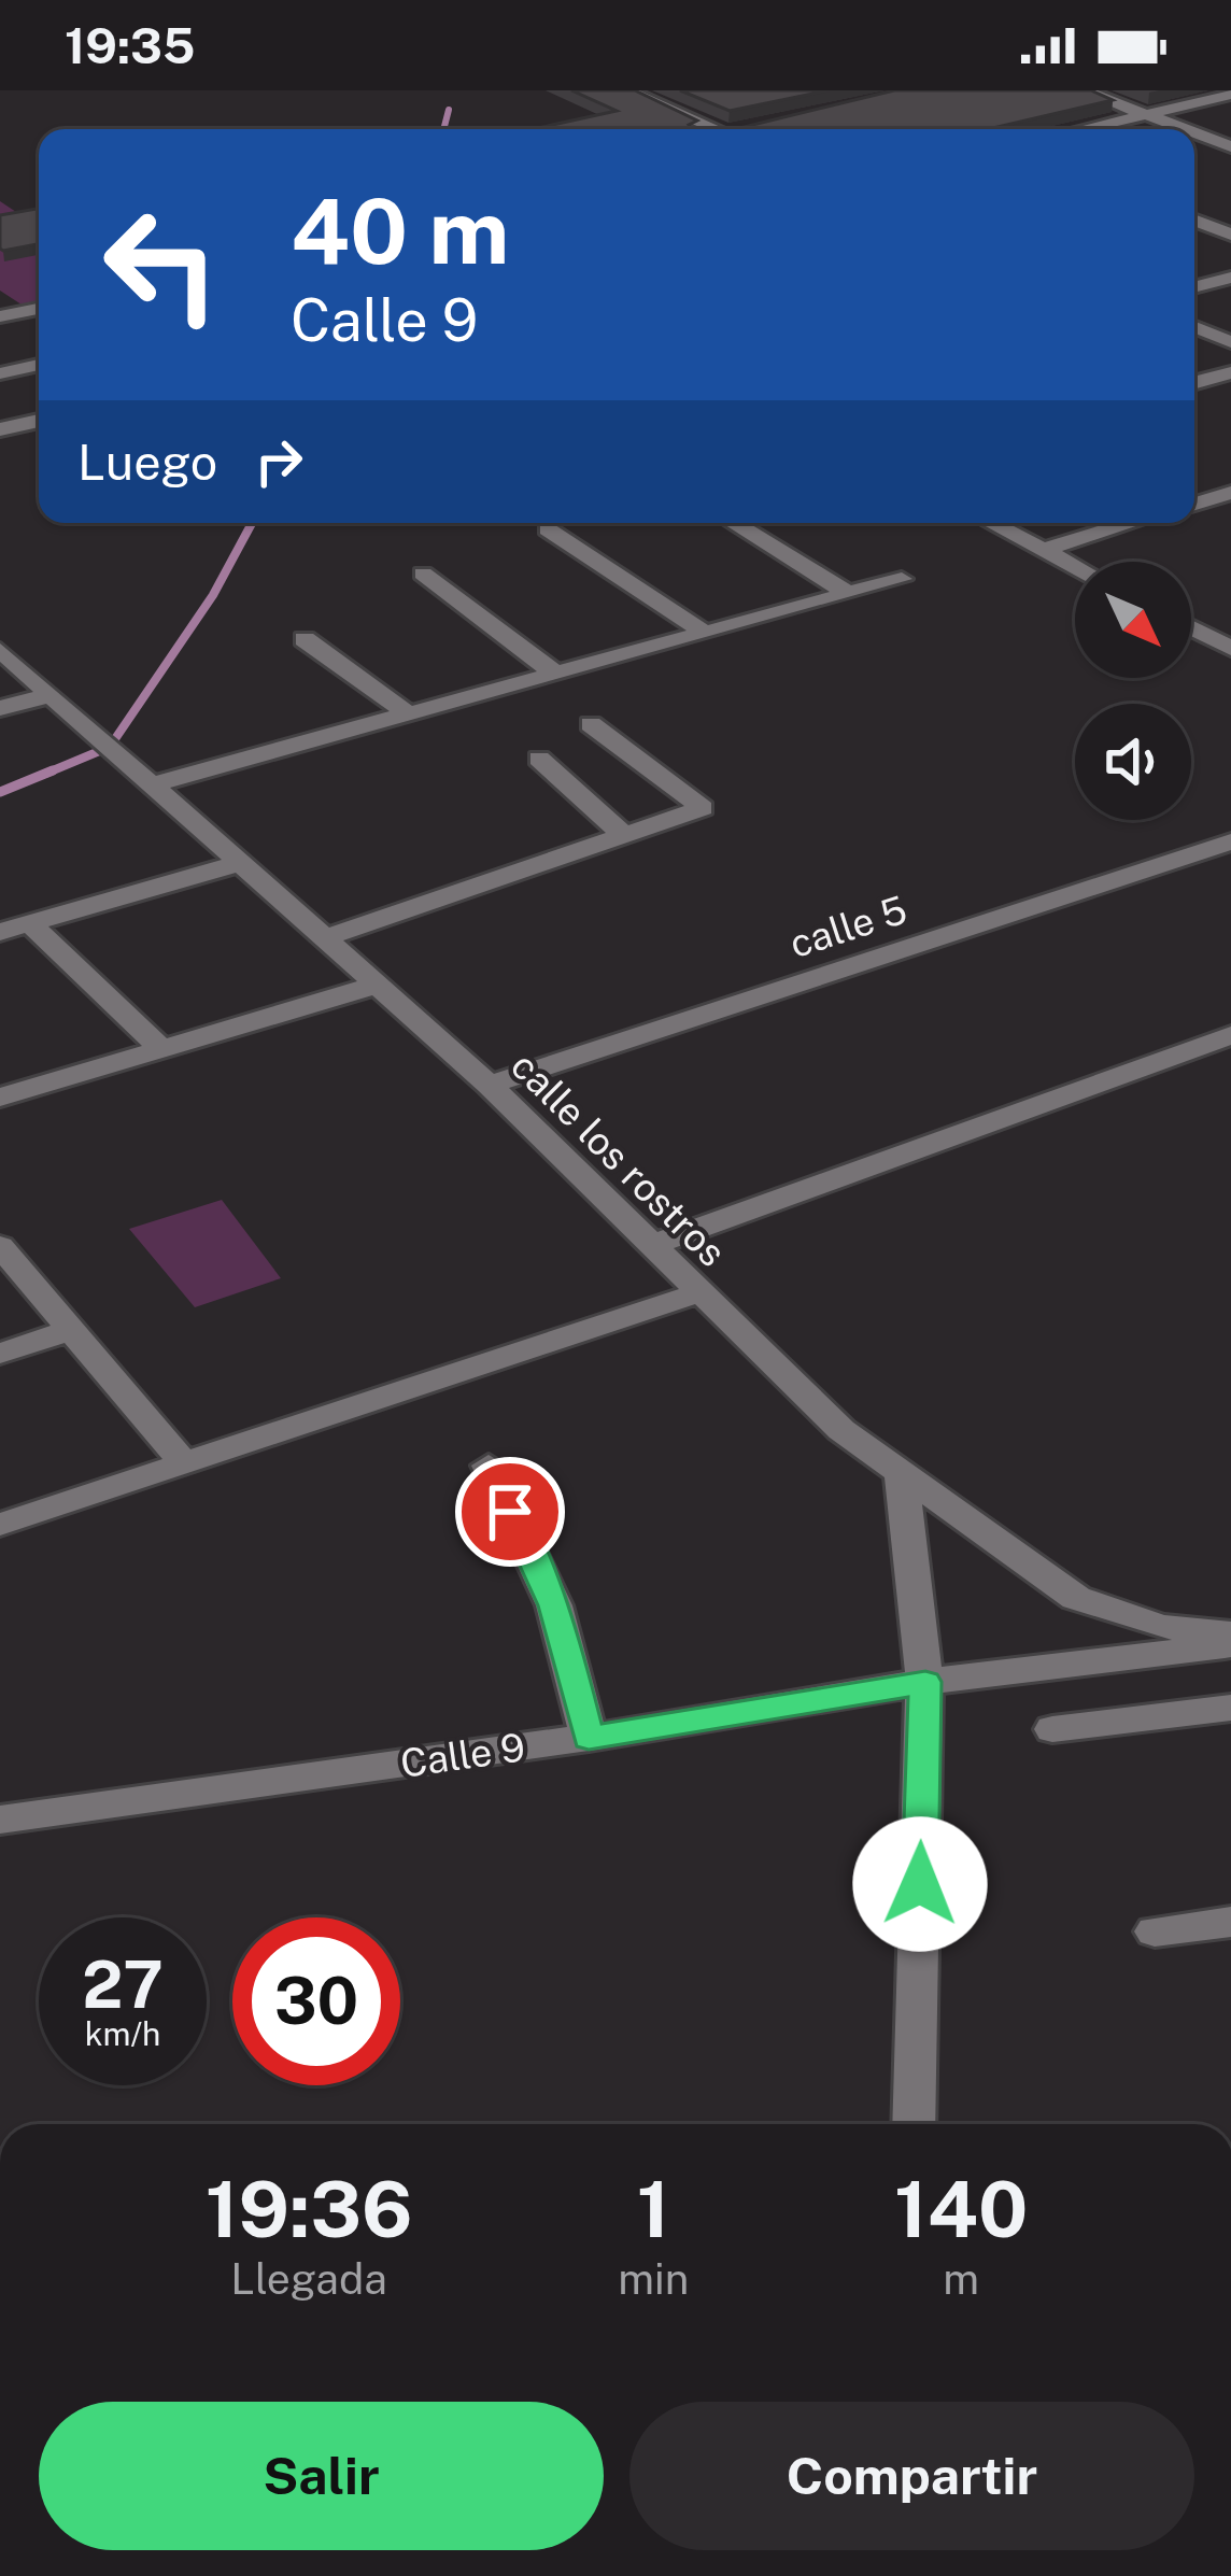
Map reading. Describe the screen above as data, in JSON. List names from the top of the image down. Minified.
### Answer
{"streets":{"street":["calle 5","calle los rostros","Calle 9"]},"crossings":[["calle 5","calle los rostros"]],"north":"bottom right","page":{"status":"19:35","turn":["40 m","Calle 9"],"then":"Luego","speed":"27 km/h","limit":"30","eta":["19:36","Llegada","1","min","140","m"],"buttons":["Salir","Compartir"]}}
